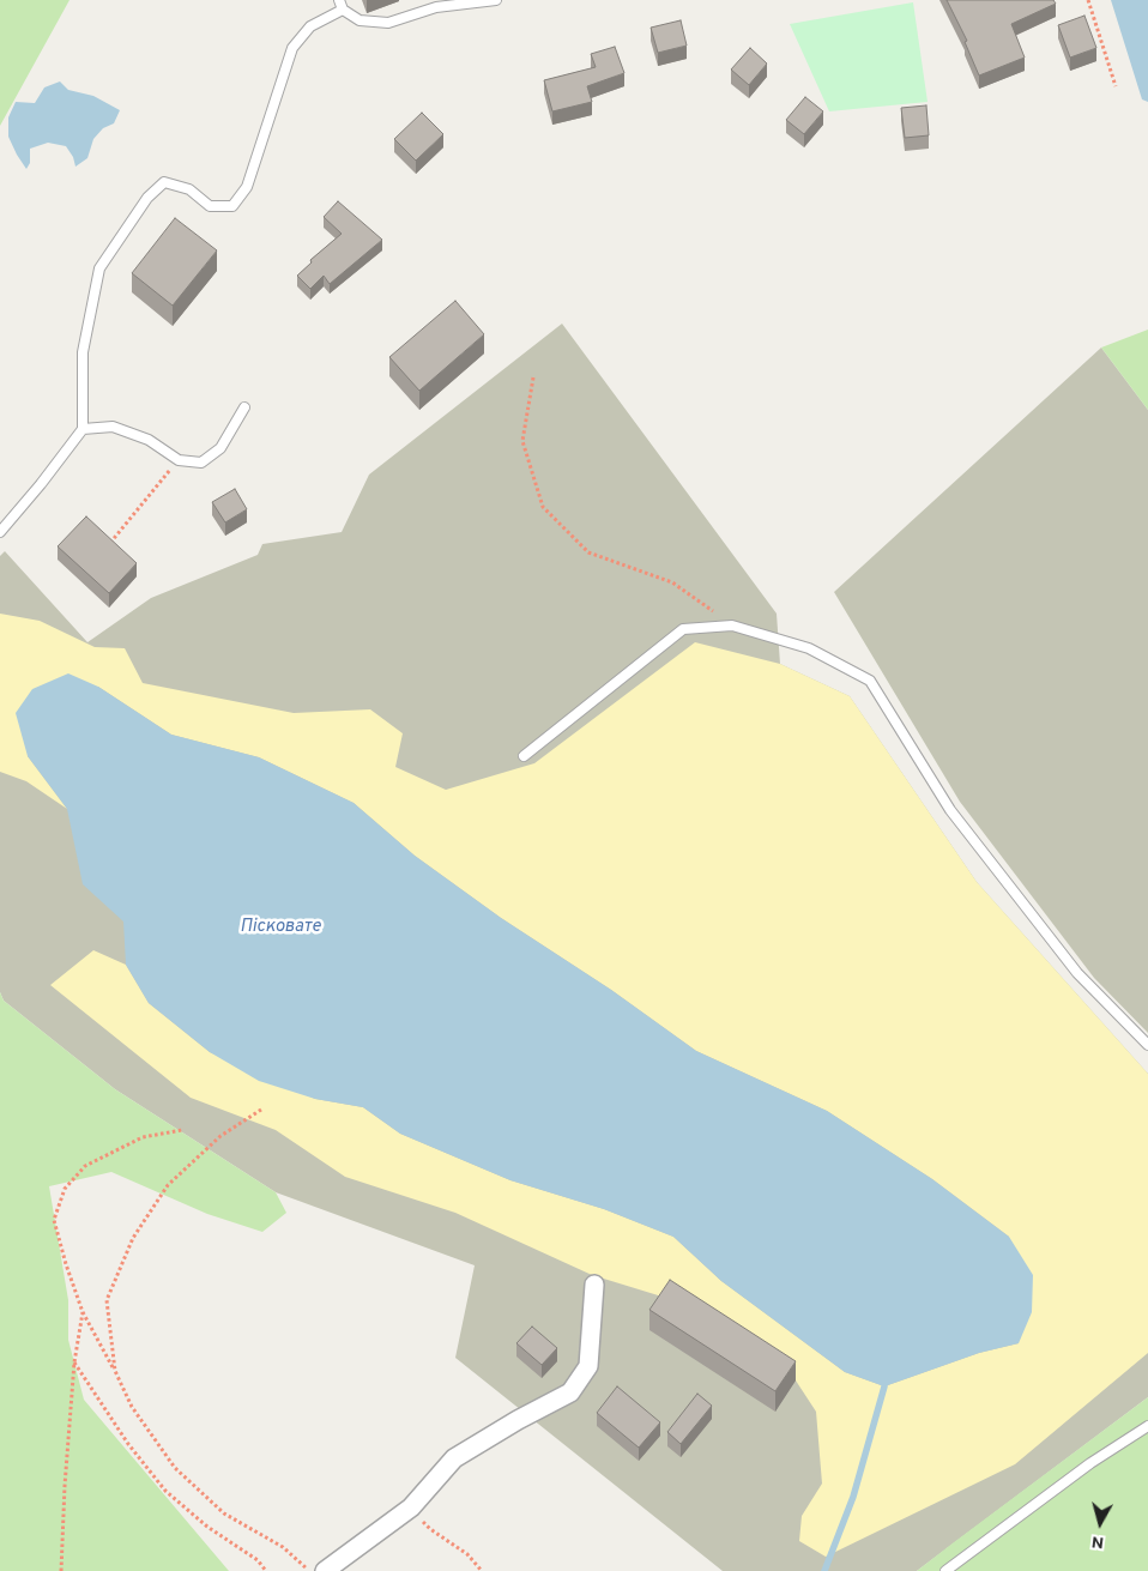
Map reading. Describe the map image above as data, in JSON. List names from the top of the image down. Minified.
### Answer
{"water":["Пісковате"],"north":"bottom"}
